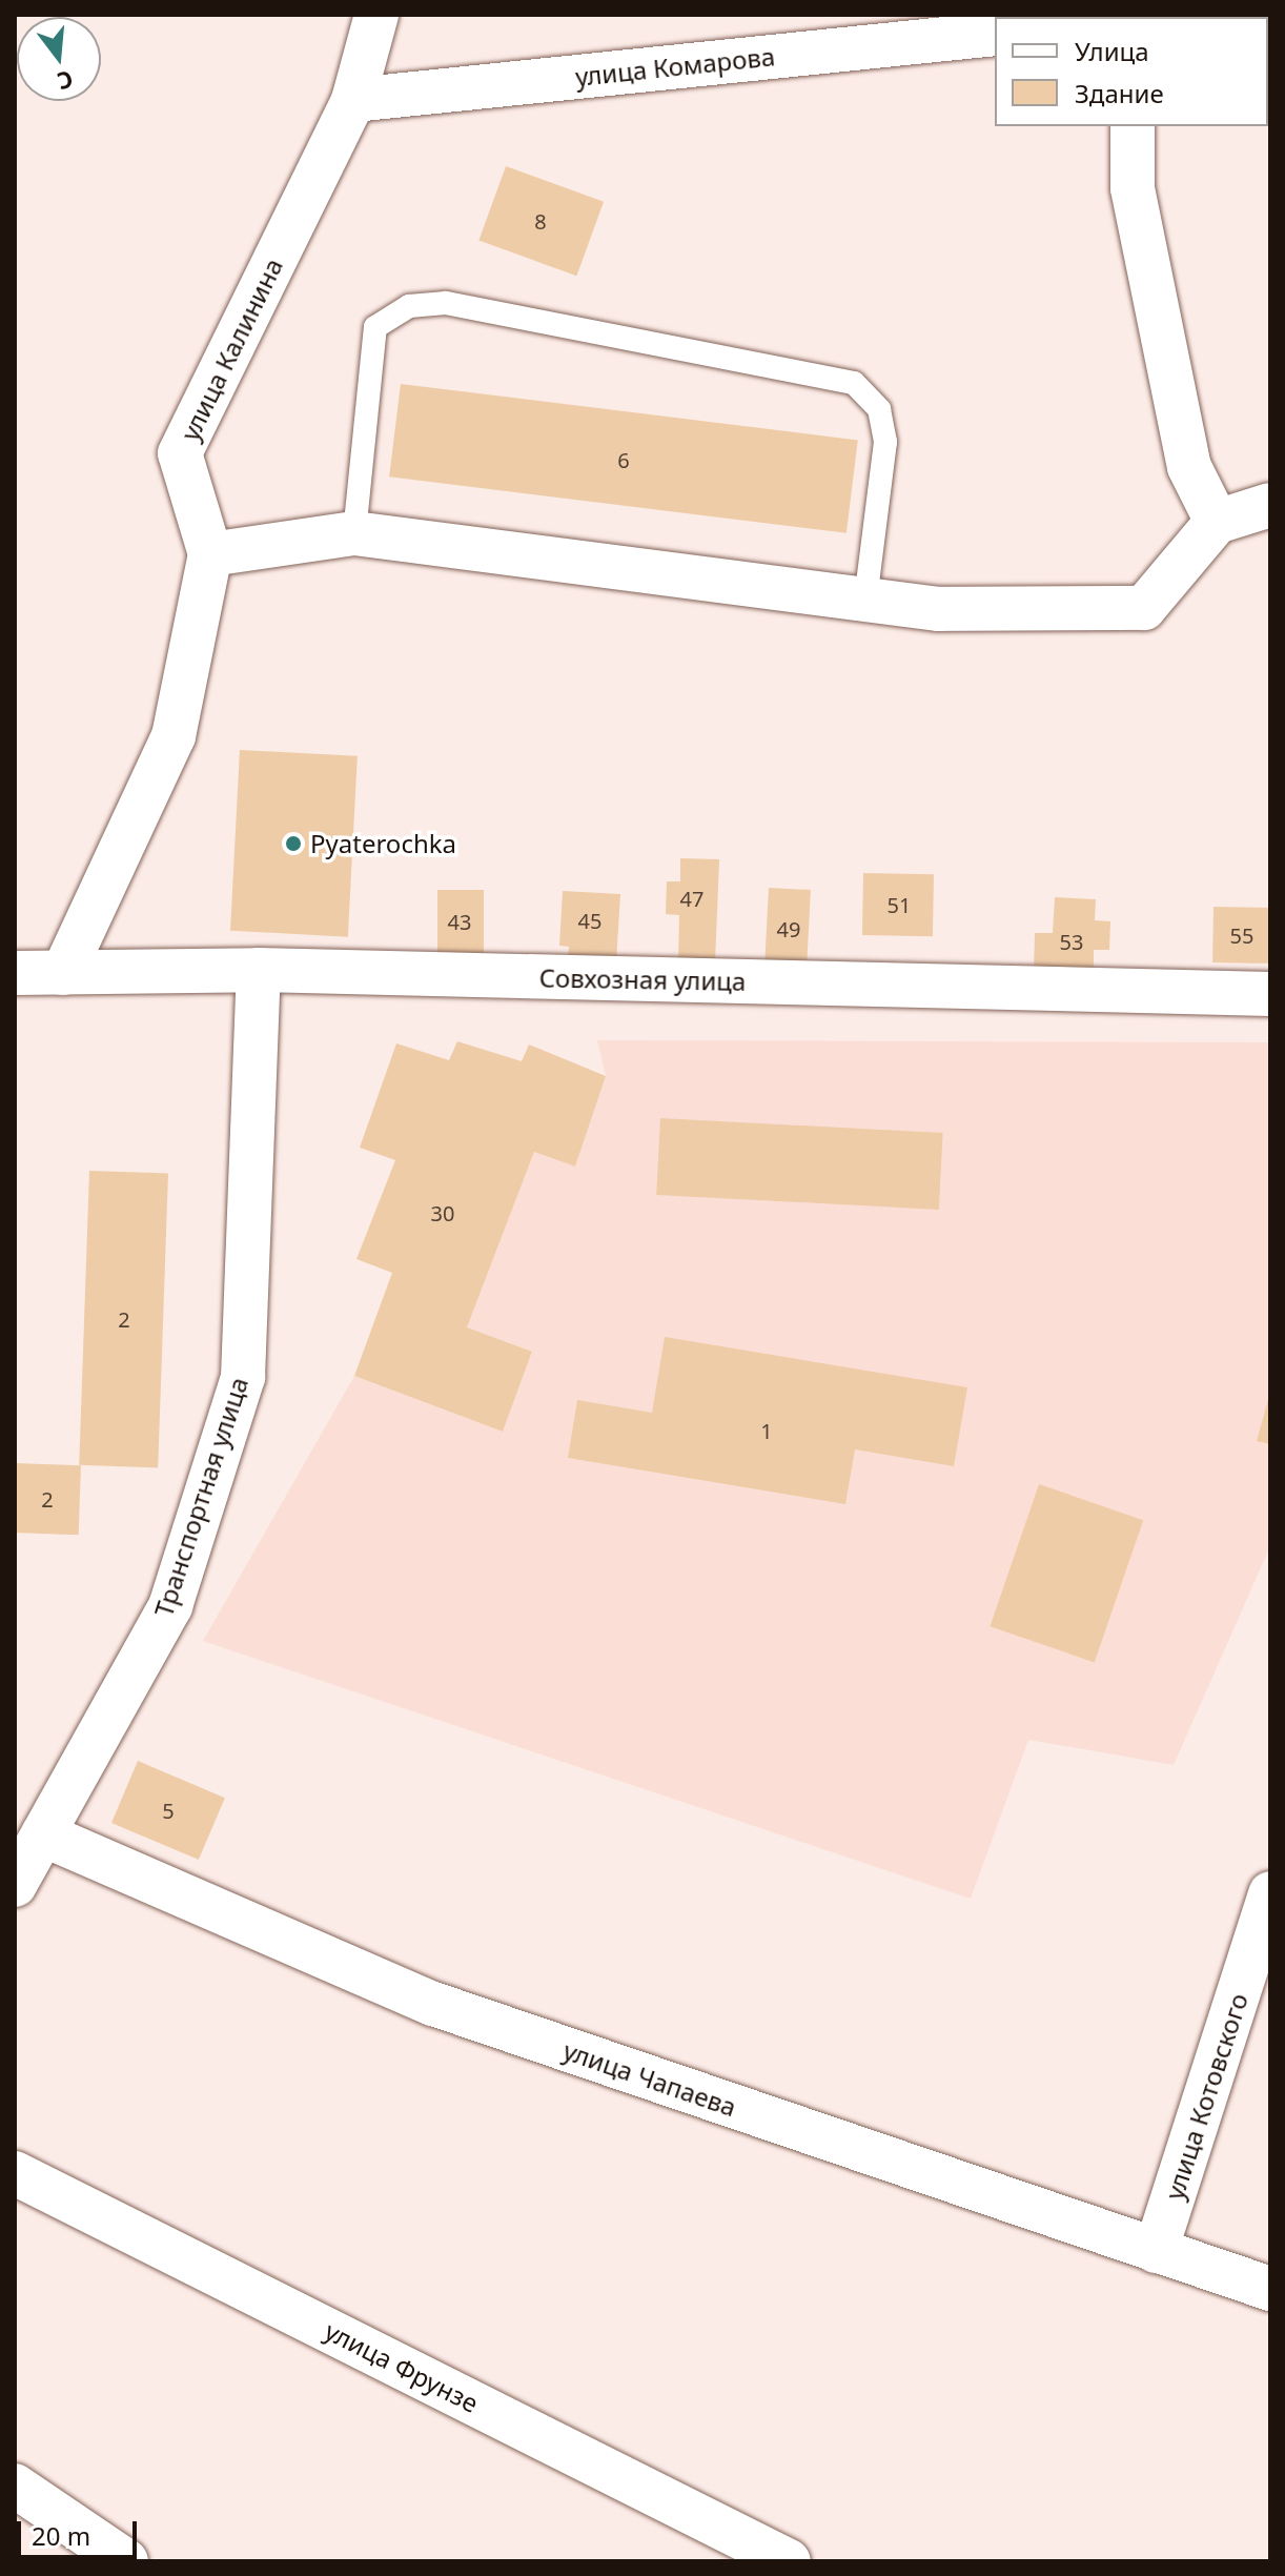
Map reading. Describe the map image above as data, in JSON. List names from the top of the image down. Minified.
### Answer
{"streets":{"street":["улица Комарова","улица Калинина","Совхозная улица","Транспортная улица","улица Чапаева","улица Котовского","улица Фрунзе"]},"crossings":[["улица Комарова","улица Калинина"],["улица Калинина","Совхозная улица"],["Совхозная улица","Транспортная улица"],["Транспортная улица","улица Чапаева"],["улица Чапаева","улица Котовского"]],"places":["Pyaterochka"],"house_numbers":["8","6","47","51","45","43","49","55","53","30","2","1","2","5"],"legend":["Улица","Здание"],"scale_bar":"20 m","north":"bottom"}
